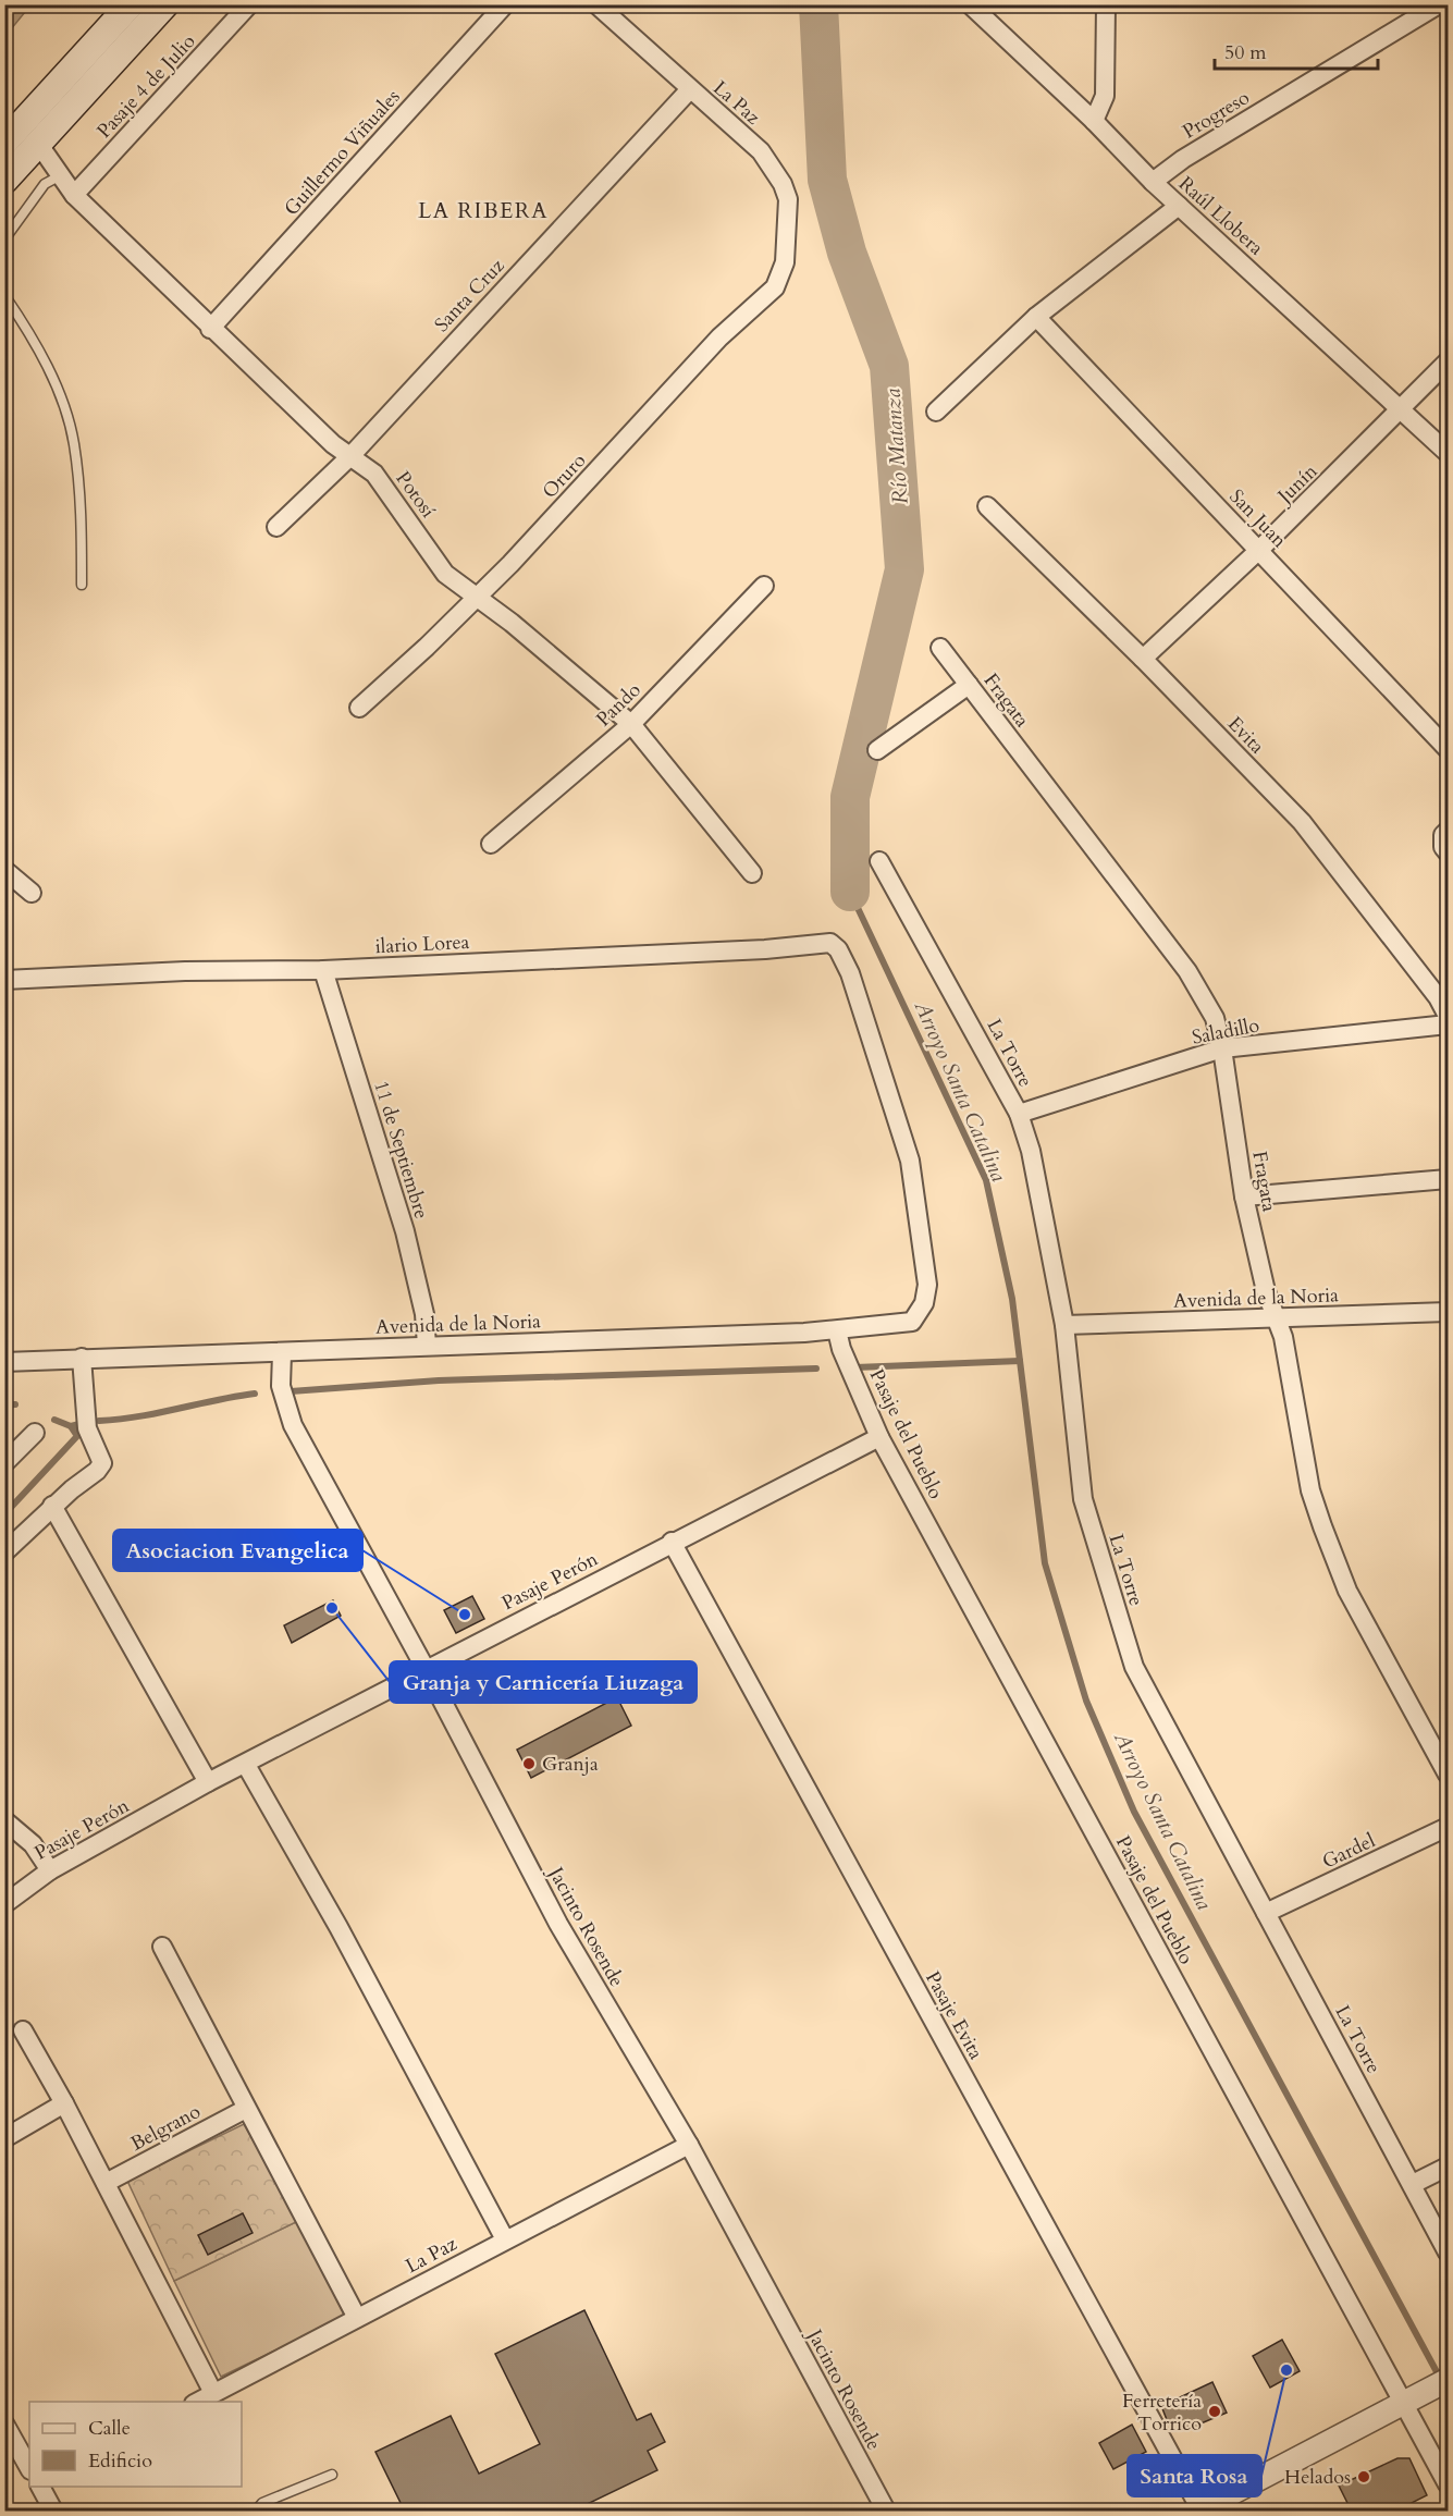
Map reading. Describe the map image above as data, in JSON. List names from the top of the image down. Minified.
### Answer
{"streets":{"street":["Pasaje 4 de Julio","La Paz","Progreso","Guillermo Viñuales","Raúl Llobera","Santa Cruz","Oruro","Junín","Potosí","San Juan","Fragata","Pando","Evita","ilario Lorea","Saladillo","La Torre","11 de Septiembre","Avenida de la Noria","Pasaje del Pueblo","Pasaje Perón","Gardel","Jacinto Rosende","Pasaje Evita","Belgrano"]},"crossings":[["Pasaje 4 de Julio","Potosí"],["La Paz","Santa Cruz"],["La Paz","Oruro"],["La Paz","Jacinto Rosende"],["Progreso","Raúl Llobera"],["Guillermo Viñuales","Potosí"],["Raúl Llobera","Junín"],["Santa Cruz","Potosí"],["Oruro","Potosí"],["Junín","San Juan"],["Junín","Evita"],["Potosí","Pando"],["Fragata","Saladillo"],["Fragata","Avenida de la Noria"],["ilario Lorea","11 de Septiembre"],["ilario Lorea","Avenida de la Noria"],["Saladillo","La Torre"],["La Torre","Avenida de la Noria"],["La Torre","Gardel"],["11 de Septiembre","Avenida de la Noria"],["Avenida de la Noria","Pasaje del Pueblo"],["Avenida de la Noria","Jacinto Rosende"],["Pasaje del Pueblo","Pasaje Perón"],["Pasaje Perón","Jacinto Rosende"],["Pasaje Perón","Pasaje Evita"]],"districts":["LA RIBERA"],"water":["Río Matanza","Arroyo Santa Catalina"],"places":["Granja y Carnicería Liuzaga","Asociacion Evangelica","Granja","Santa Rosa","Ferretería Torrico","Helados"],"legend":["Calle","Edificio"],"scale_bar":"50 m"}
